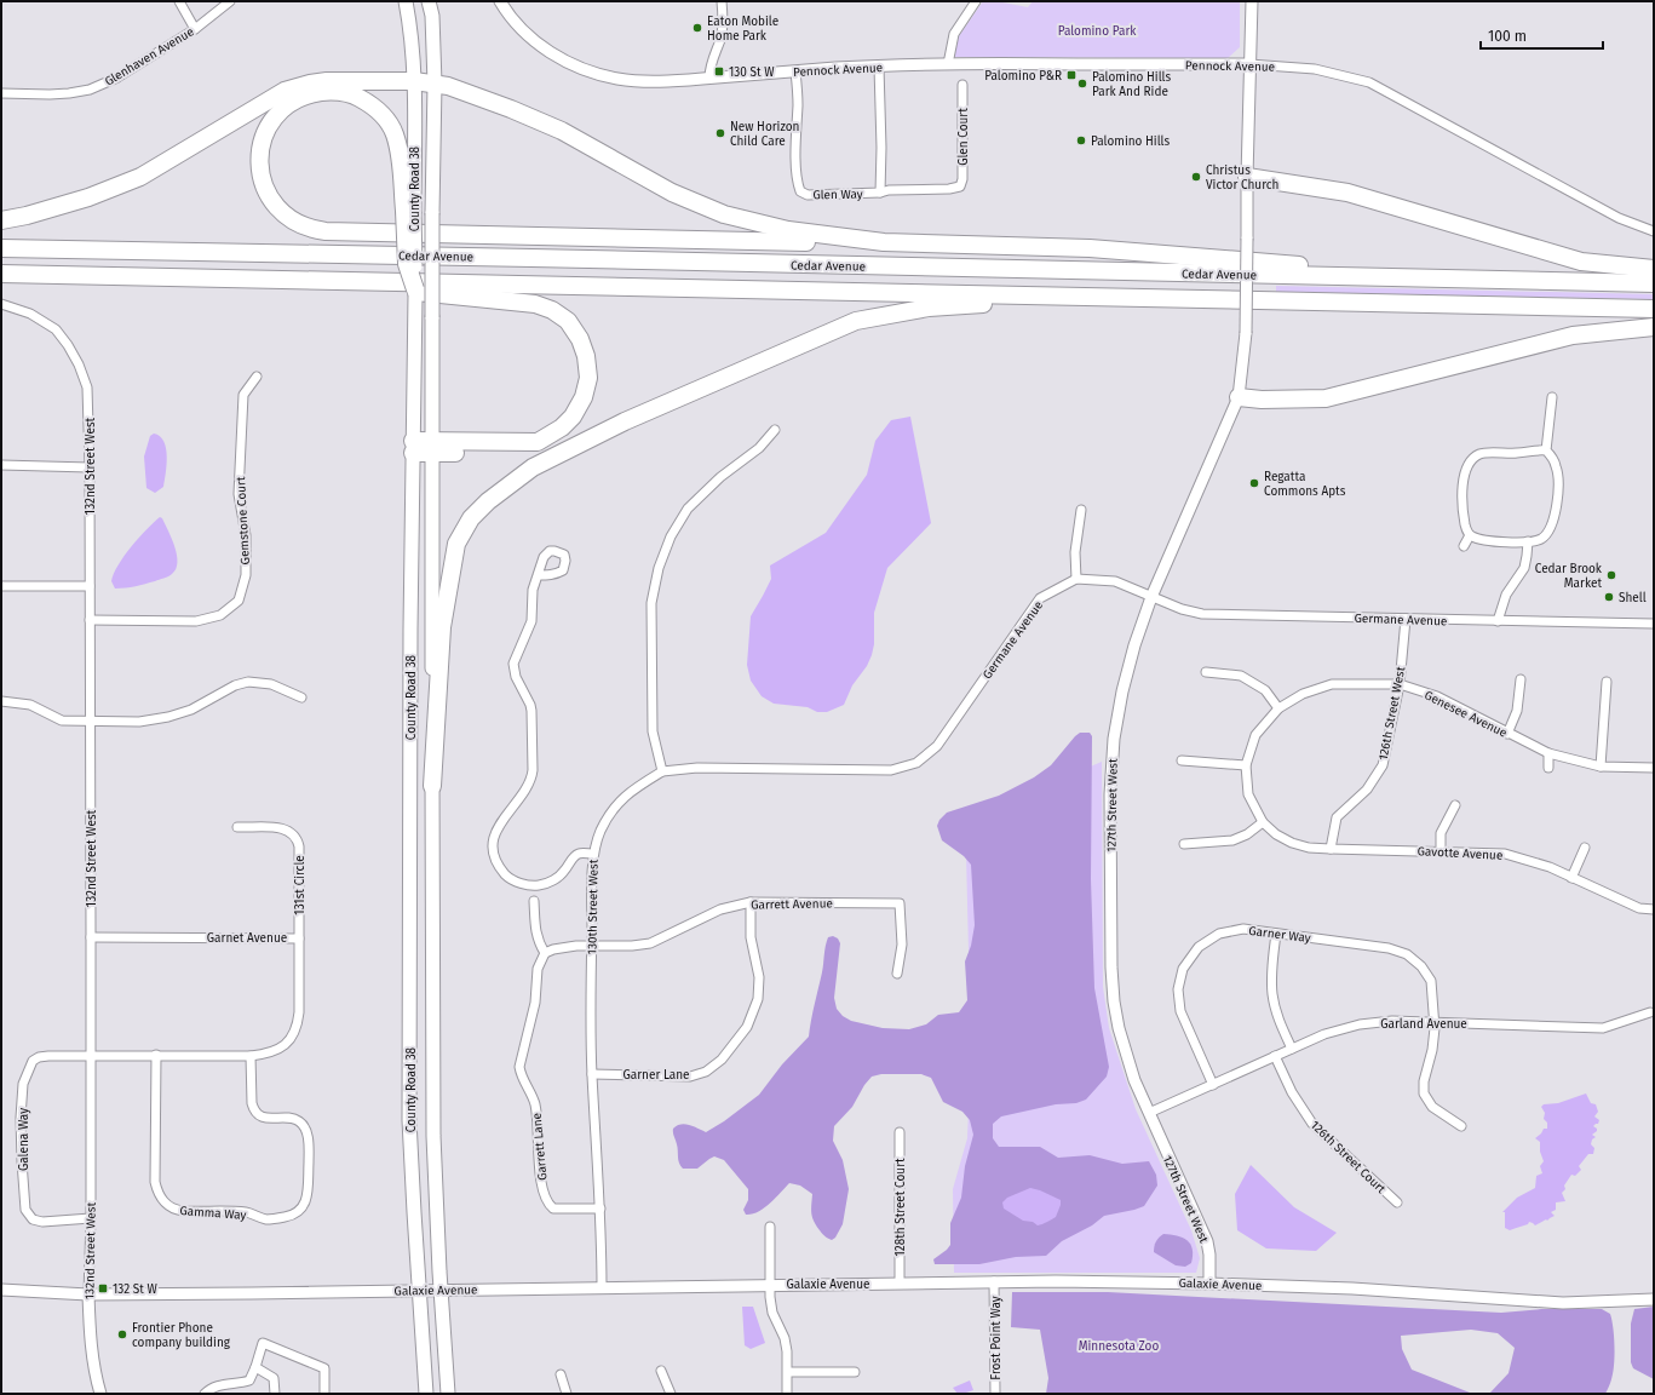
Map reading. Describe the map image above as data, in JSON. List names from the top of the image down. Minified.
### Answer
{"streets":{"highway":["Cedar Avenue"],"main road":["County Road 38"],"street":["Glenhaven Avenue","Pennock Avenue","Glen Court","Glen Way","132nd Street West","Gemstone Court","Germane Avenue","126th Street West","Genesee Avenue","127th Street West","Gavotte Avenue","131st Circle","Garrett Avenue","130th Street West","Garner Way","Garnet Avenue","Garland Avenue","Garner Lane","Galena Way","Garrett Lane","126th Street Court","128th Street Court","Gamma Way","Galaxie Avenue","Frost Point Way"]},"crossings":[["Pennock Avenue","Glen Way"],["Pennock Avenue","127th Street West"],["Glen Court","Glen Way"],["County Road 38","Galaxie Avenue"],["132nd Street West","Gemstone Court"],["132nd Street West","Garnet Avenue"],["132nd Street West","Galena Way"],["132nd Street West","Galaxie Avenue"],["Germane Avenue","126th Street West"],["Germane Avenue","127th Street West"],["Germane Avenue","130th Street West"],["126th Street West","Genesee Avenue"],["126th Street West","Gavotte Avenue"],["127th Street West","Garland Avenue"],["127th Street West","Galaxie Avenue"],["131st Circle","Garnet Avenue"],["Garrett Avenue","130th Street West"],["Garrett Avenue","Garner Lane"],["Garrett Avenue","Garrett Lane"],["130th Street West","Garner Lane"],["130th Street West","Garrett Lane"],["130th Street West","Galaxie Avenue"],["Garner Way","Garland Avenue"],["Garnet Avenue","Galena Way"],["Garnet Avenue","Gamma Way"],["Garland Avenue","126th Street Court"],["128th Street Court","Galaxie Avenue"],["Galaxie Avenue","Frost Point Way"]],"parks":["Palomino Park","Minnesota Zoo"],"places":{"other":["Eaton Mobile Home Park","Palomino Hills Park And Ride","New Horizon Child Care","Palomino Hills","Christus Victor Church","Regatta Commons Apts","Cedar Brook Market","Shell","Frontier Phone company building"],"transit":["130 St W","Palomino P&R","132 St W"]},"scale_bar":"100 m"}
